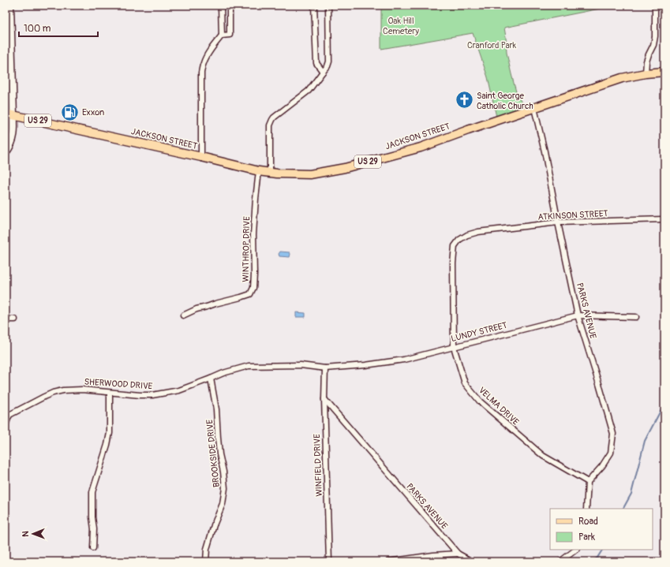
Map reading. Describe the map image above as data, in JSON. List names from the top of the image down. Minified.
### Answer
{"streets":{"main road":["US 29","JACKSON STREET"],"street":["ATKINSON STREET","WINTHROP DRIVE","PARKS AVENUE","LUNDY STREET","SHERWOOD DRIVE","VELMA DRIVE","BROOKSIDE DRIVE","WINFIELD DRIVE"]},"crossings":[["JACKSON STREET","WINTHROP DRIVE"],["JACKSON STREET","PARKS AVENUE"],["ATKINSON STREET","PARKS AVENUE"],["ATKINSON STREET","VELMA DRIVE"],["PARKS AVENUE","LUNDY STREET"],["PARKS AVENUE","VELMA DRIVE"],["PARKS AVENUE","WINFIELD DRIVE"],["LUNDY STREET","SHERWOOD DRIVE"],["LUNDY STREET","VELMA DRIVE"],["LUNDY STREET","WINFIELD DRIVE"],["SHERWOOD DRIVE","BROOKSIDE DRIVE"],["SHERWOOD DRIVE","WINFIELD DRIVE"]],"parks":["Oak Hill Cemetery","Cranford Park"],"places":{"church":["Saint George Catholic Church"],"fuel station":["Exxon"]},"legend":["Road","Park"],"scale_bar":"100 m","north":"left"}
